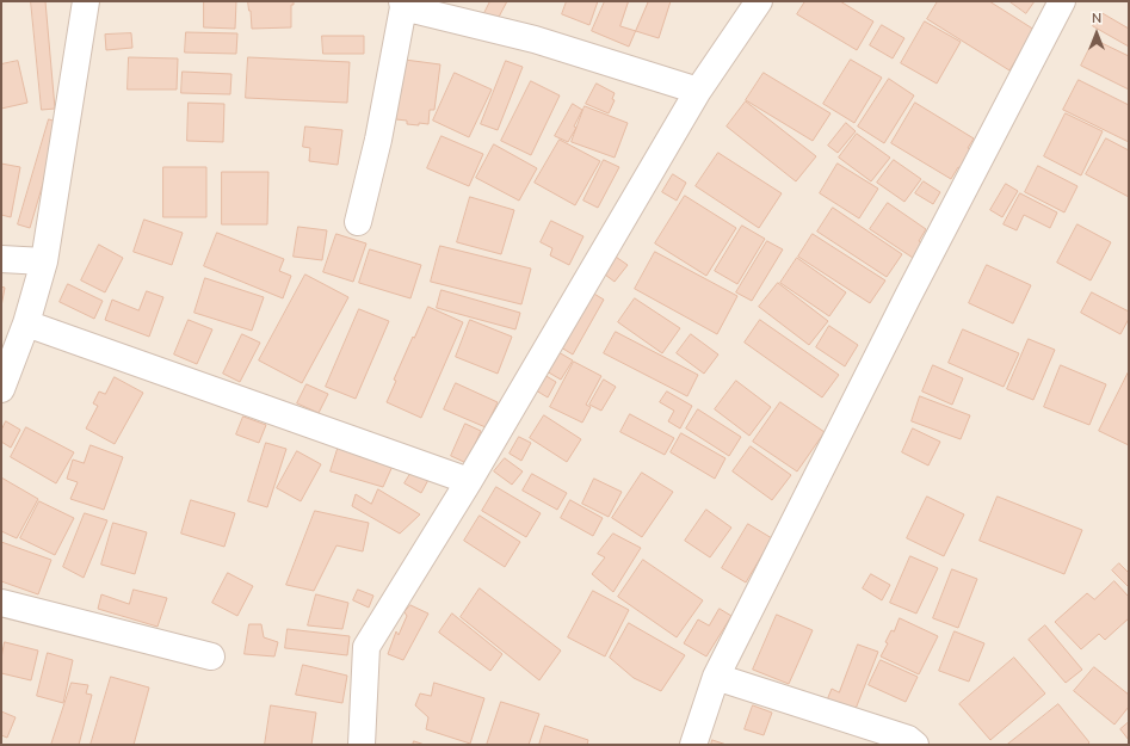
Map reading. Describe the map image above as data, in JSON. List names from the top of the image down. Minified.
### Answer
{"north":"top"}
